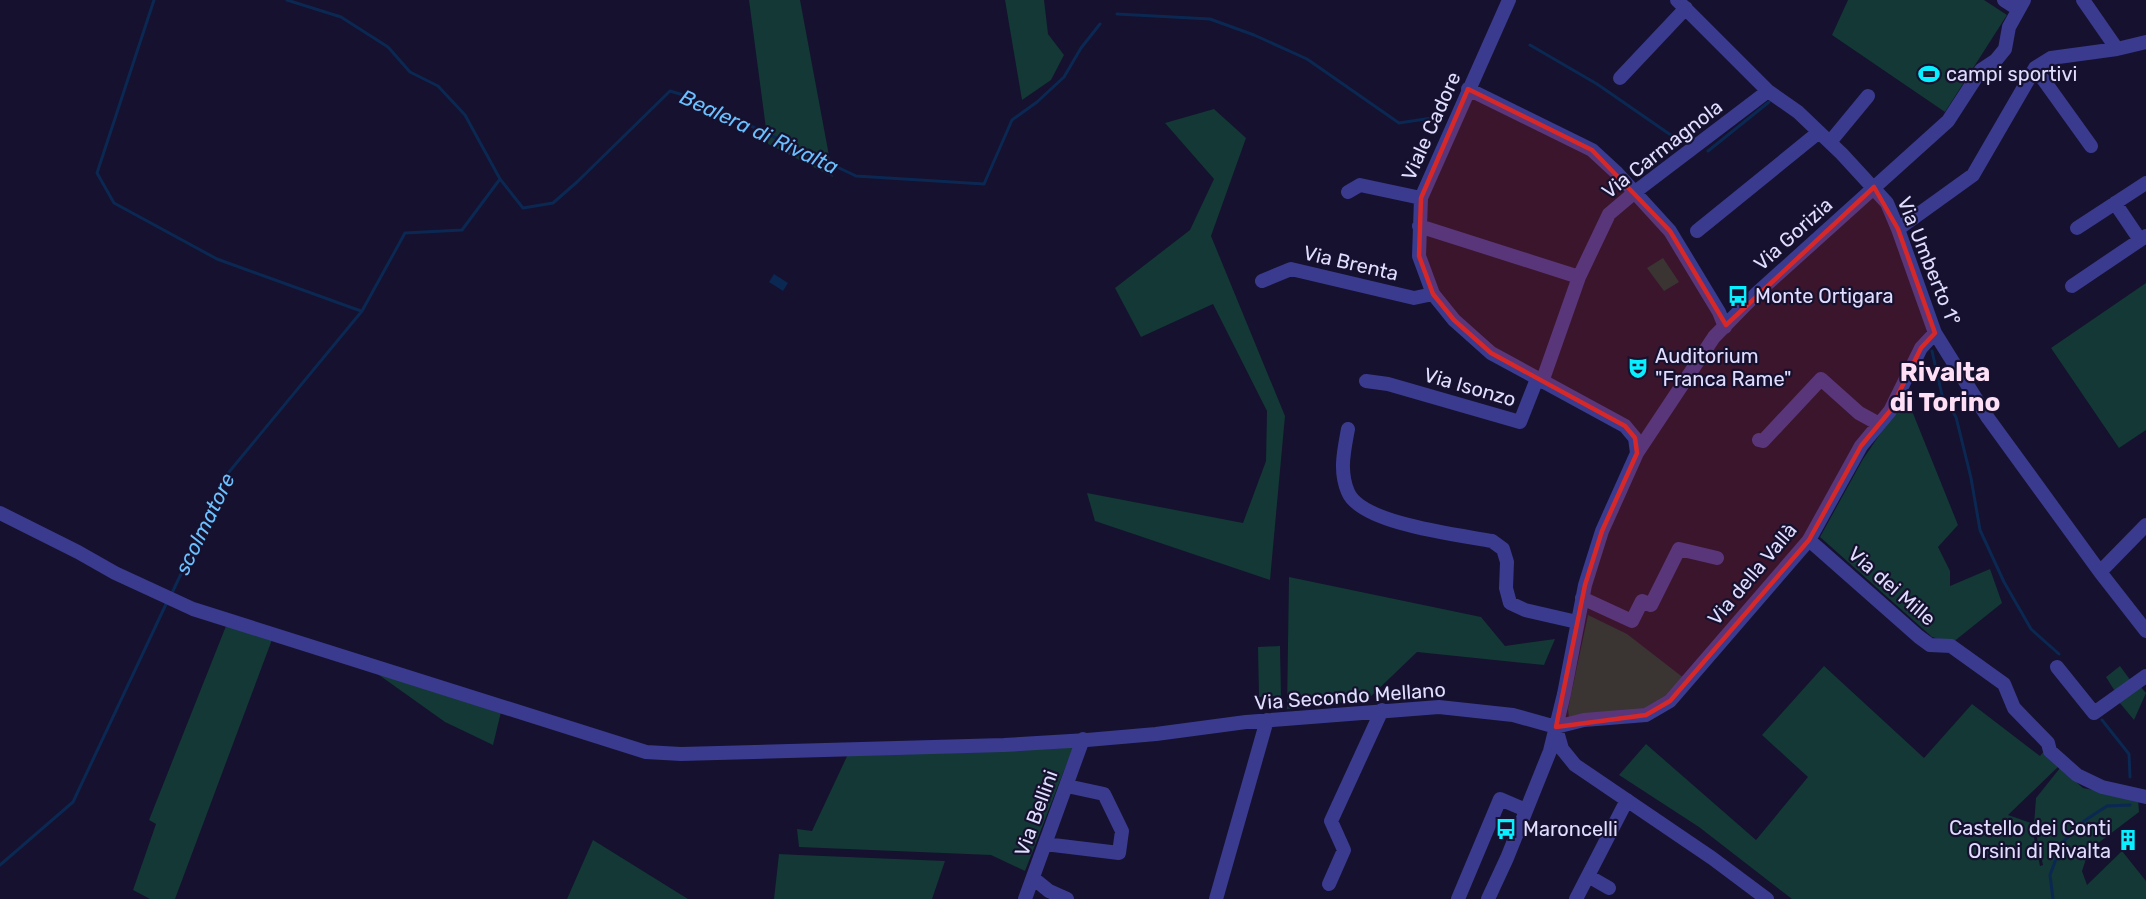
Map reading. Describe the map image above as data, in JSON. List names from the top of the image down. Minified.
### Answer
{"streets":{"street":["Viale Cadore","Via Carmagnola","Via Gorizia","Via Umberto 1°","Via Brenta","Via Isonzo","Via della Vallà","Via dei Mille","Via Secondo Mellano","Via Bellini"]},"crossings":[["Viale Cadore","Via Carmagnola"],["Viale Cadore","Via Gorizia"],["Viale Cadore","Via Brenta"],["Viale Cadore","Via Isonzo"],["Via Carmagnola","Via Umberto 1°"],["Via Carmagnola","Via Isonzo"],["Via Gorizia","Via Umberto 1°"],["Via Gorizia","Via della Vallà"],["Via Gorizia","Via Secondo Mellano"],["Via Umberto 1°","Via della Vallà"],["Via della Vallà","Via dei Mille"],["Via della Vallà","Via Secondo Mellano"],["Via Secondo Mellano","Via Bellini"]],"districts":["Rivalta di Torino"],"water":["Bealera di Rivalta","scolmatore"],"places":{"sports":["campi sportivi"],"bus stop":["Monte Ortigara","Maroncelli"],"theatre":["Auditorium \"Franca Rame\""],"building":["Castello dei Conti Orsini di Rivalta"]}}
